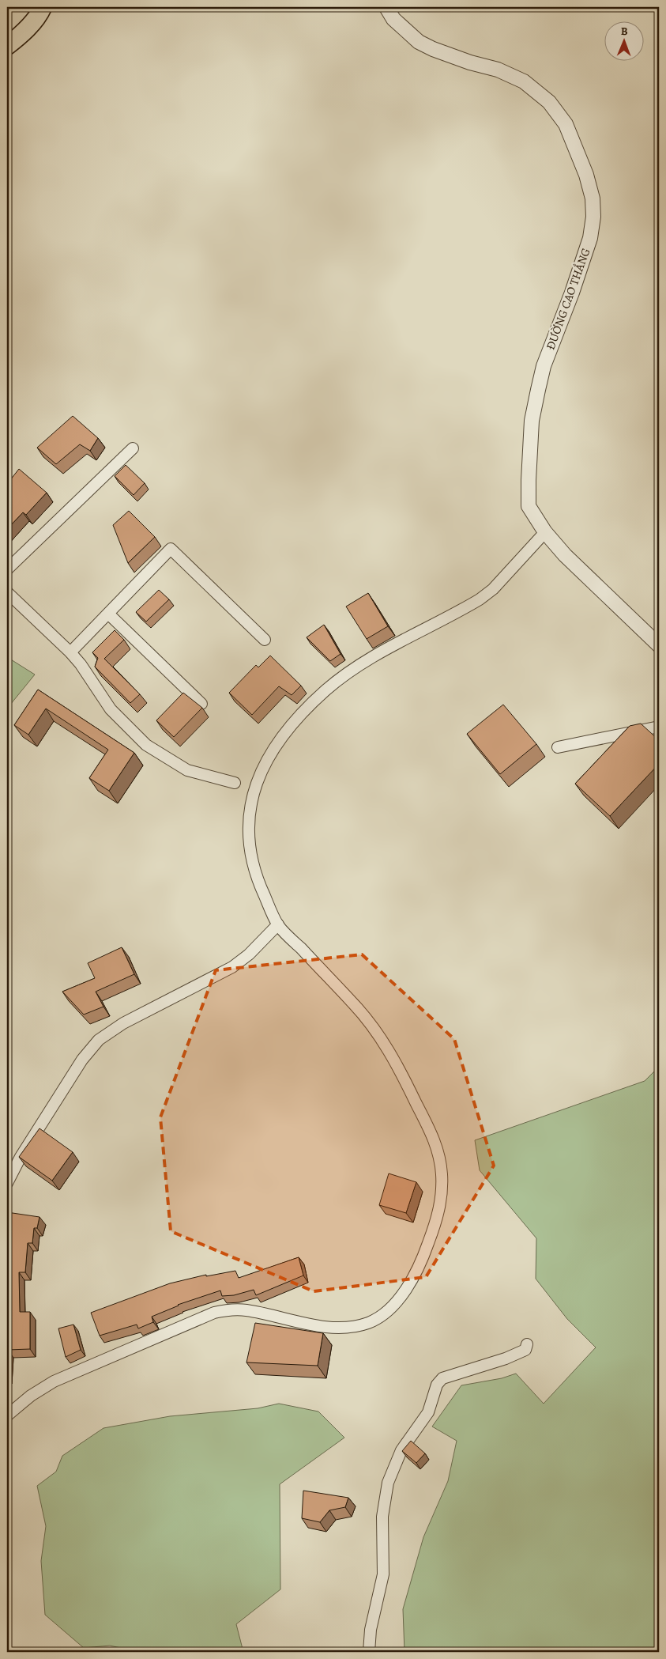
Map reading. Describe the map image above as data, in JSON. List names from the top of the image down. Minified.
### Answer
{"streets":{"street":["ĐƯỜNG CAO THẮNG"]},"north":"top"}
